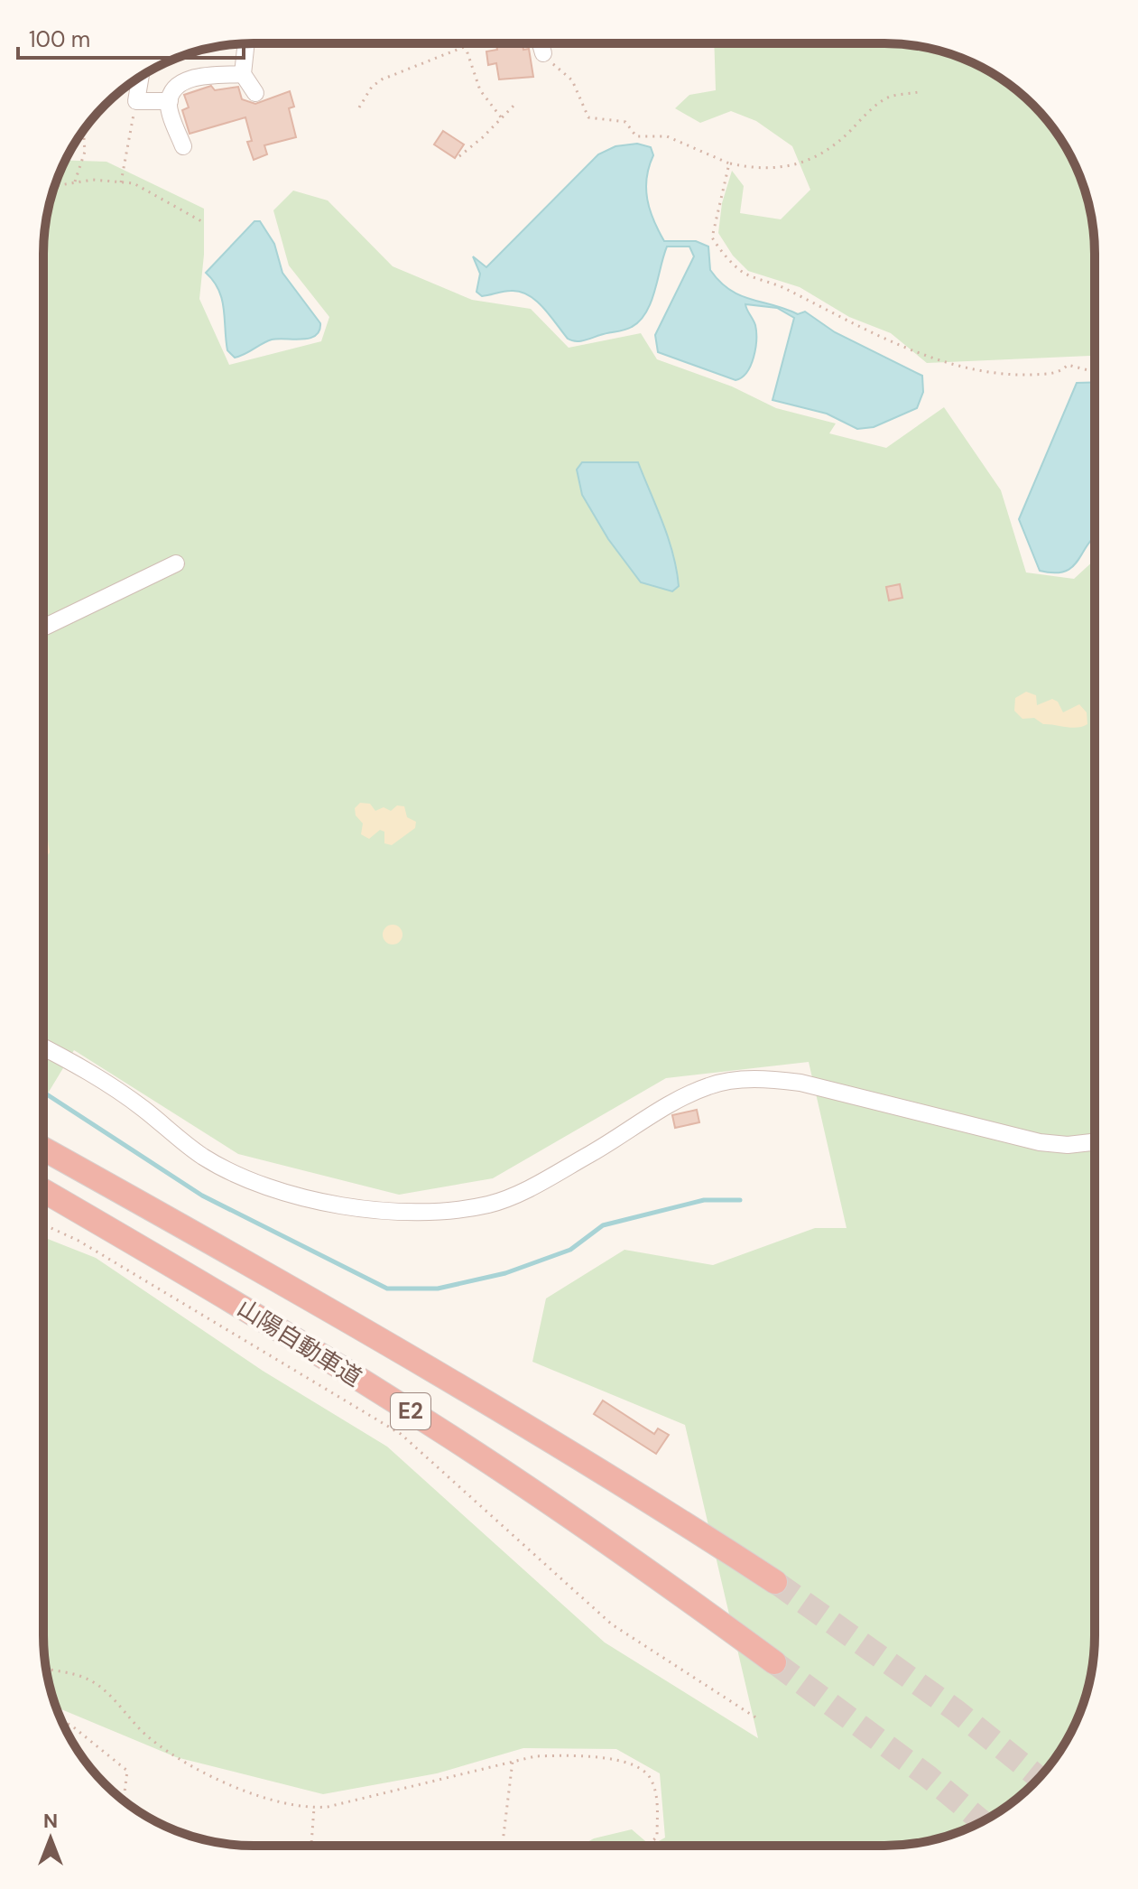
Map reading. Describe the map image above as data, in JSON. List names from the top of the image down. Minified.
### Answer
{"streets":{"highway":["山陽自動車道","E2"]},"scale_bar":"100 m","north":"top"}
